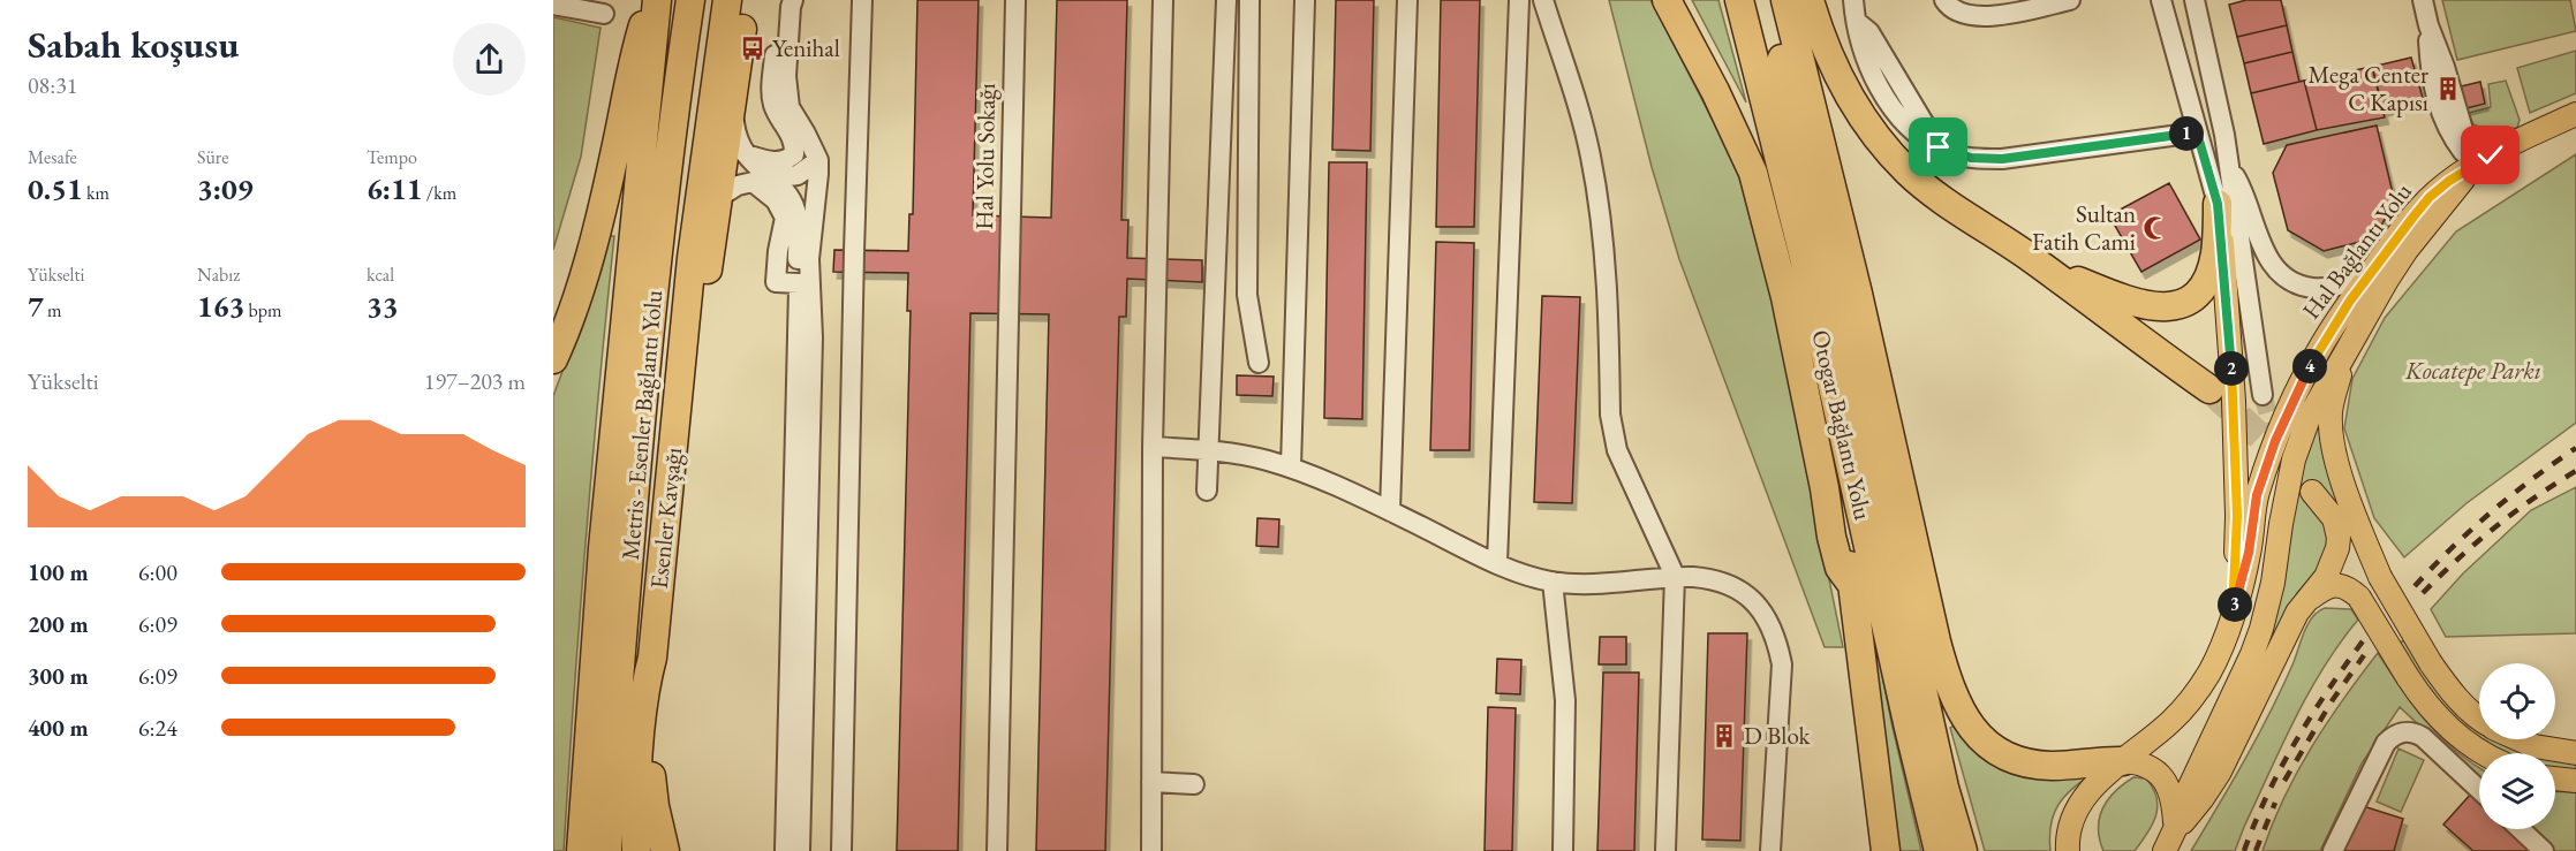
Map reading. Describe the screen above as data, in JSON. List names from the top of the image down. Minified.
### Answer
{"streets":{"highway":["Metris - Esenler Bağlantı Yolu","Otogar Bağlantı Yolu","Esenler Kavşağı"],"main road":["Hal Bağlantı Yolu"],"street":["Hal Yolu Sokağı"]},"crossings":[["Metris - Esenler Bağlantı Yolu","Esenler Kavşağı"]],"parks":["Kocatepe Parkı"],"places":{"bus stop":["Yenihal"],"building":["Mega Center C Kapısı","D Blok"],"mosque":["Sultan Fatih Cami"]},"page":{"heading":["Sabah koşusu","08:31"],"pins":["1","4","2","3"],"stats":[["Mesafe","0.51 km"],["Süre","3:09"],["Tempo","6:11 /km"],["Yükselti","7 m"],["Nabız","163 bpm"],["kcal","33"]],"chart":["Yükselti","197–203 m"],"list":[{"name":"100 m","note":"6:00"},{"name":"200 m","note":"6:09"},{"name":"300 m","note":"6:09"},{"name":"400 m","note":"6:24"}]}}
